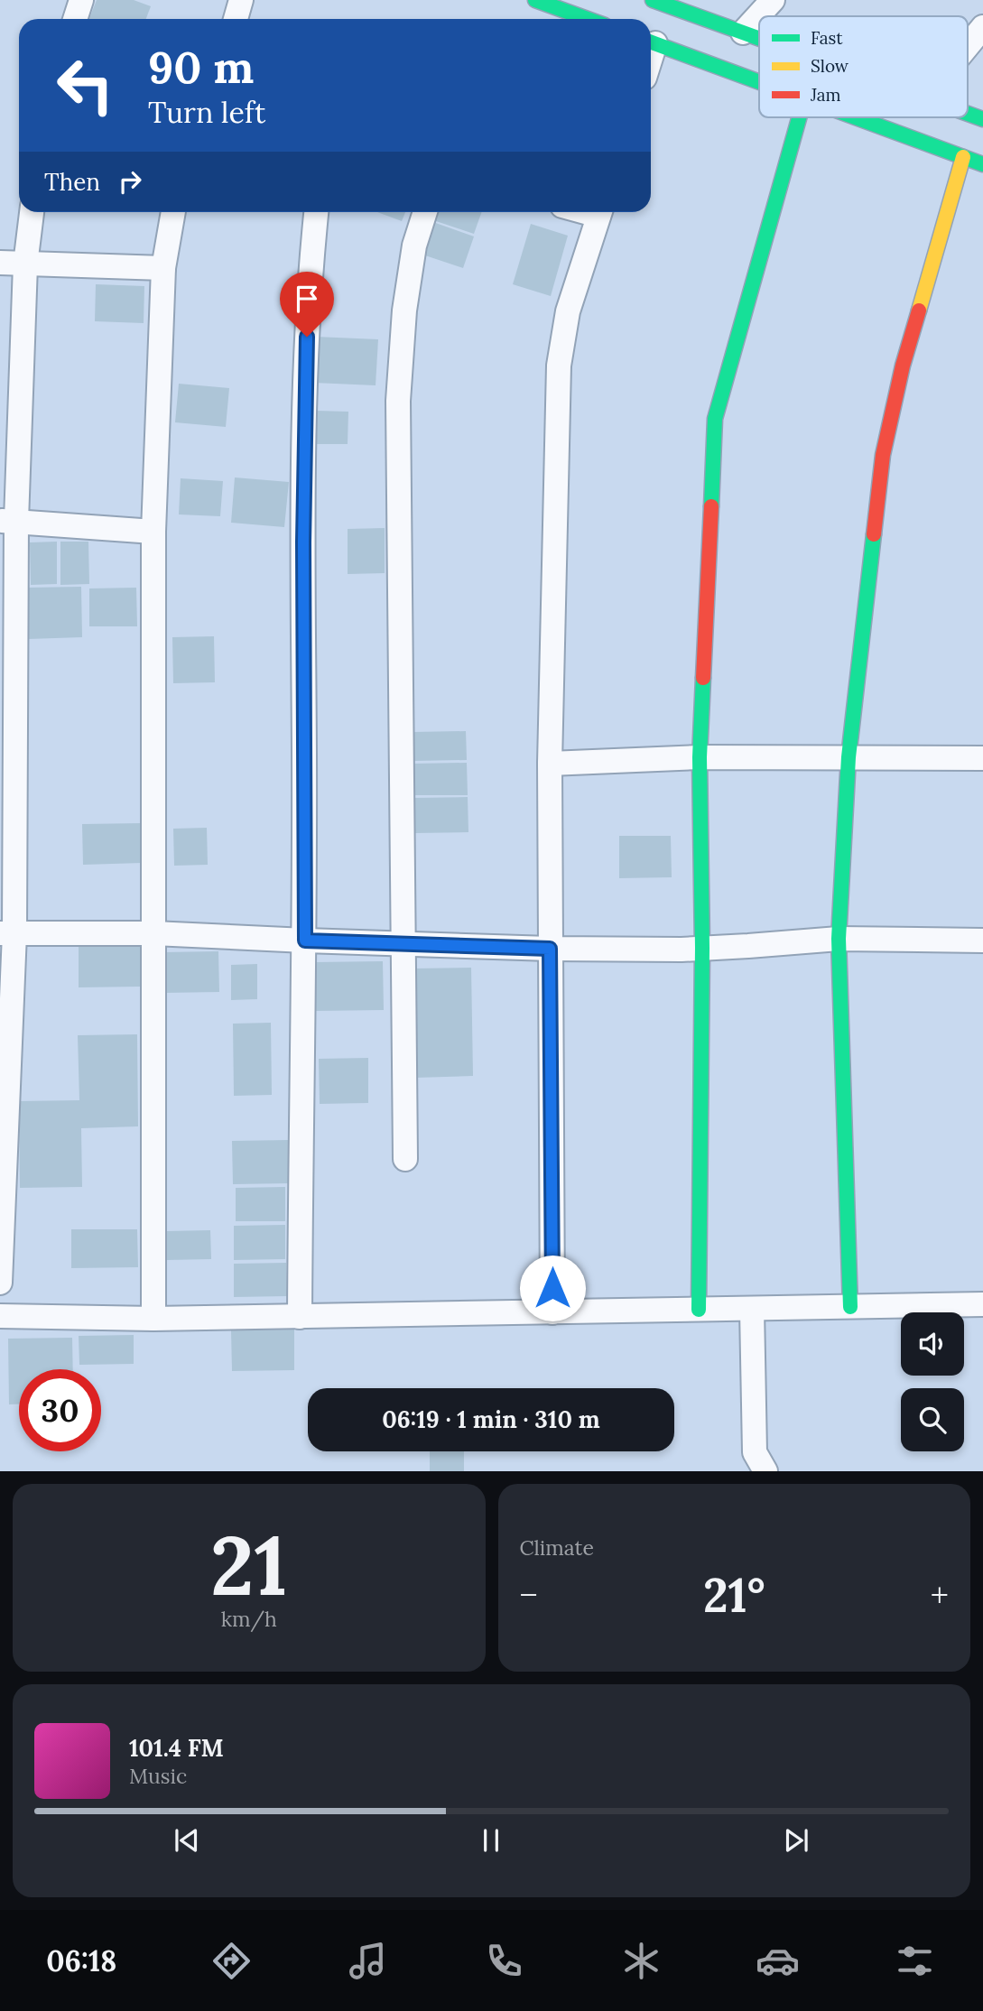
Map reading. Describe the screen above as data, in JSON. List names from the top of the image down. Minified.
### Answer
{"legend":["Fast","Slow","Jam"],"page":{"turn":["90 m","Turn left"],"then":"Then","limit":"30","trip":"06:19 · 1 min · 310 m","tile":[["21","km/h"],"Climate"],"heat":["−","21°","+"],"song":["101.4 FM","Music"],"tabs":"06:18"}}
